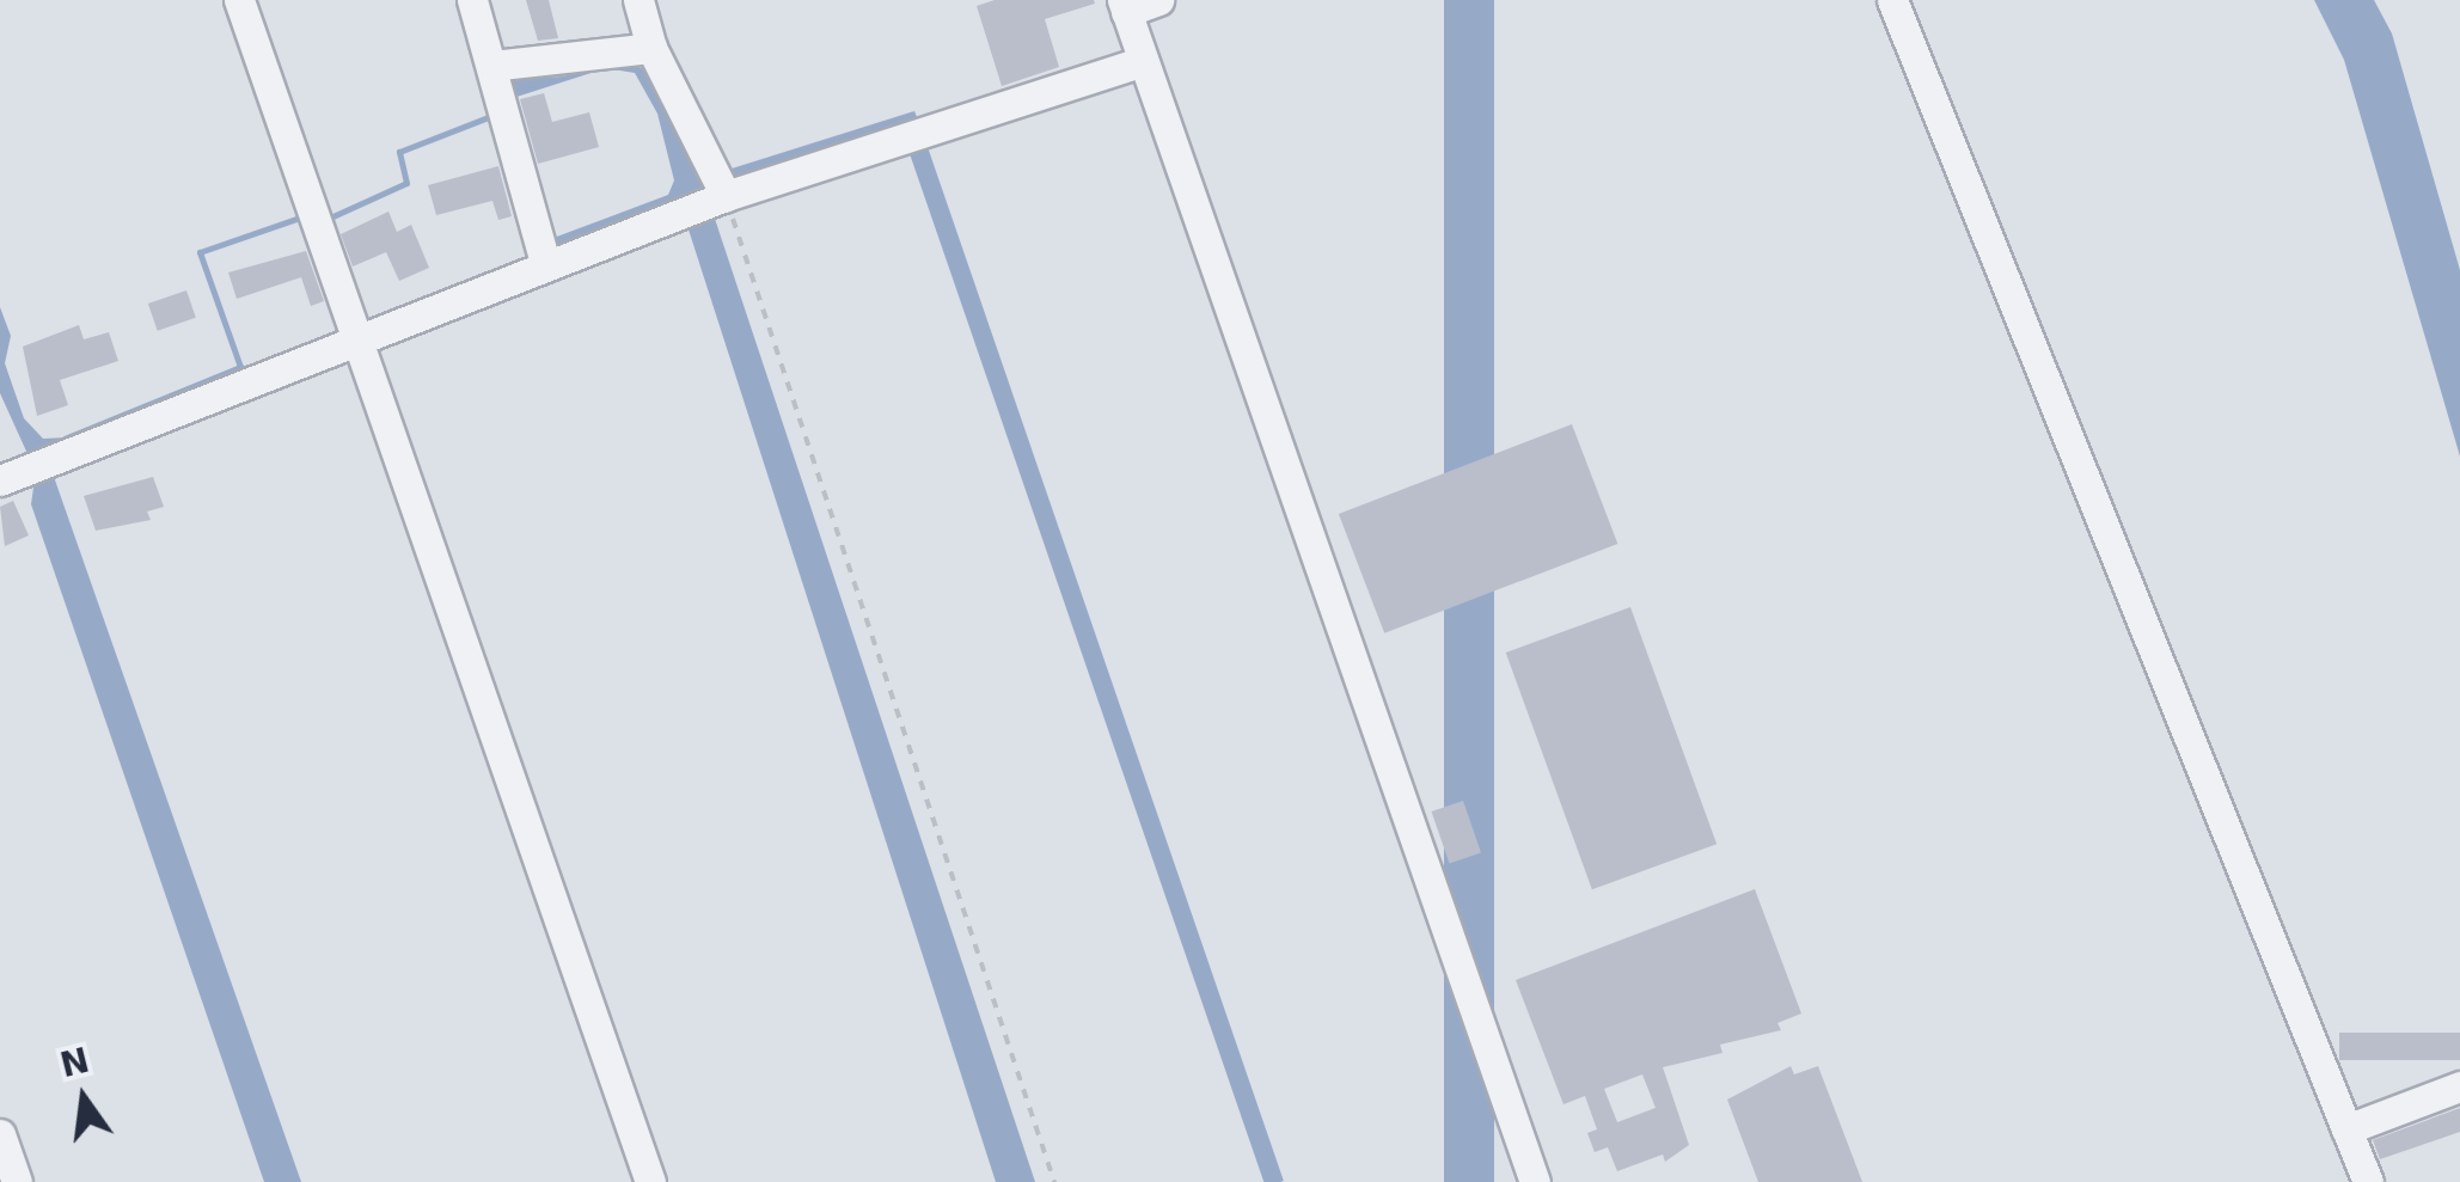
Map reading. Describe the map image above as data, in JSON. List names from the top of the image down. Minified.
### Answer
{"north":"top"}
